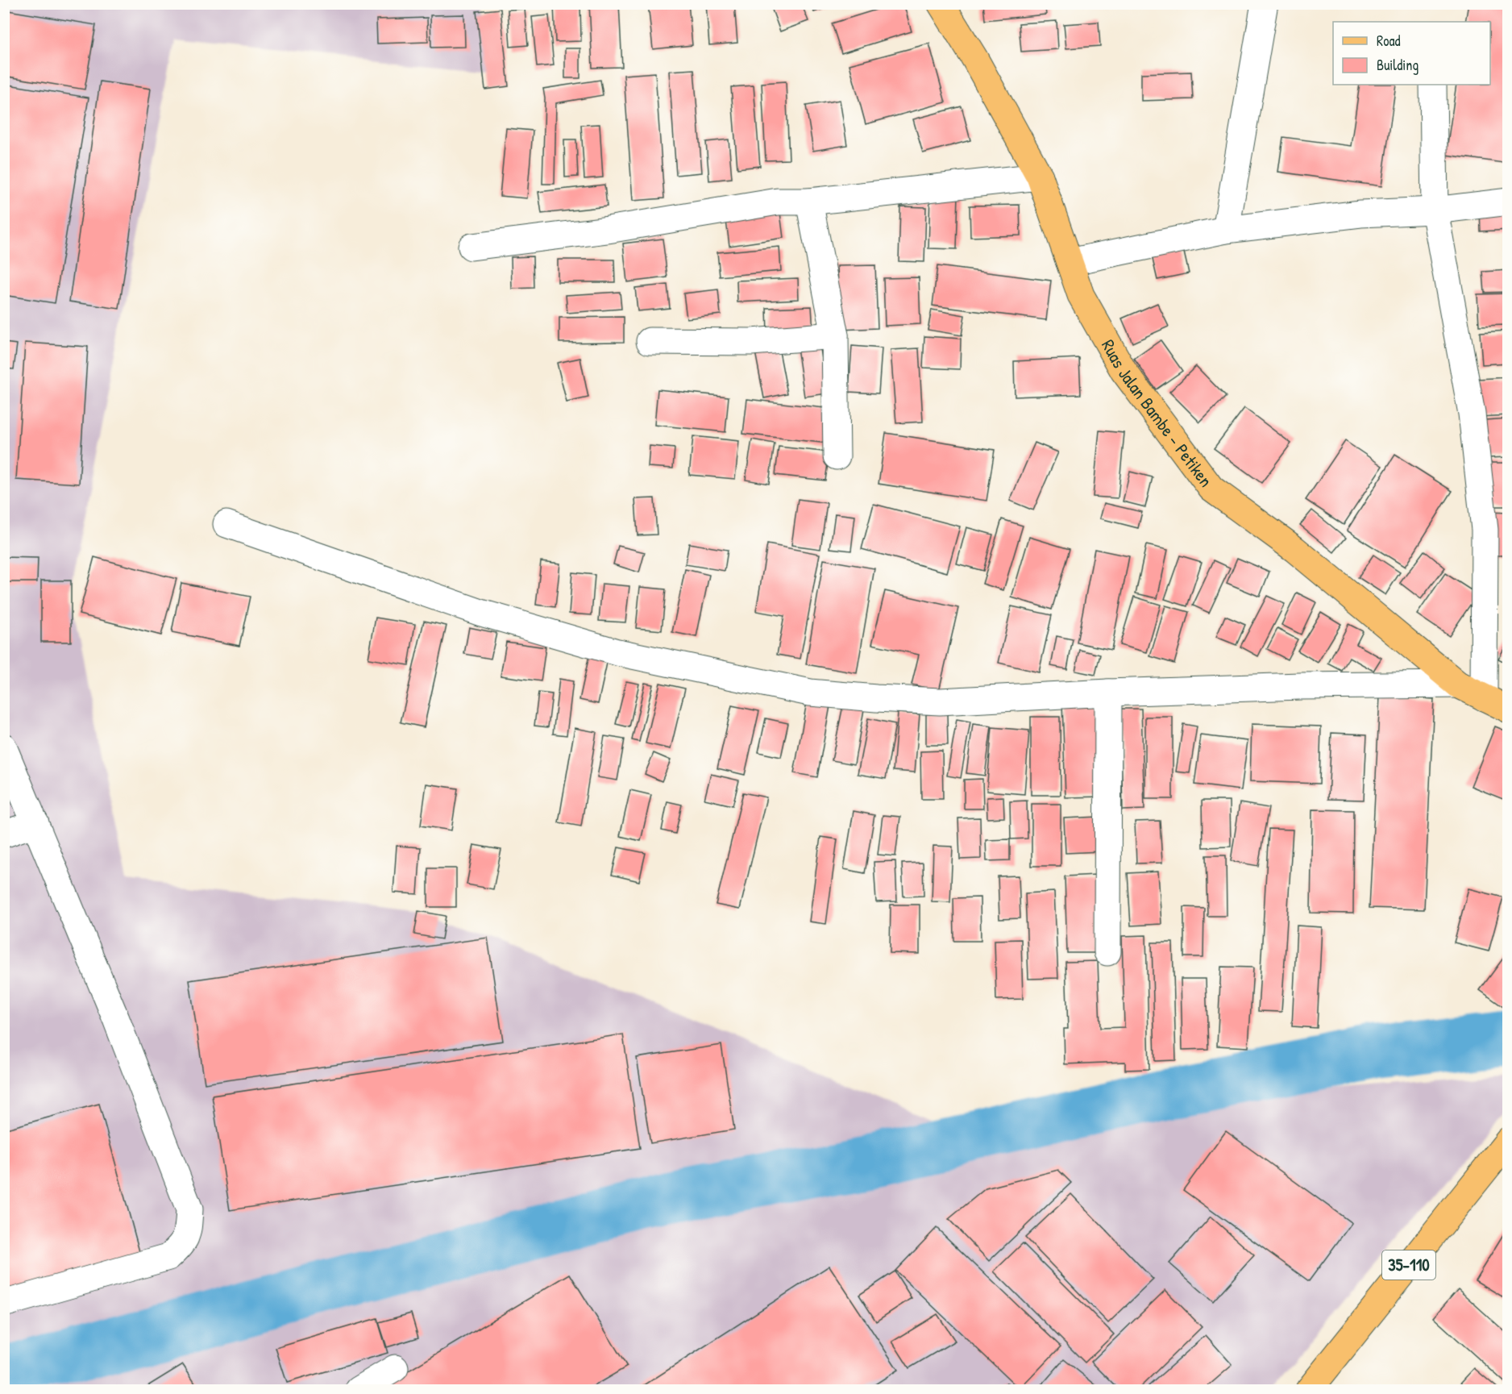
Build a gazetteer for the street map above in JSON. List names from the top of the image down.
{
  "streets": {
    "main road": ["Ruas Jalan Bambe - Petiken", "35-110"]
  },
  "legend": ["Road", "Building"]
}
